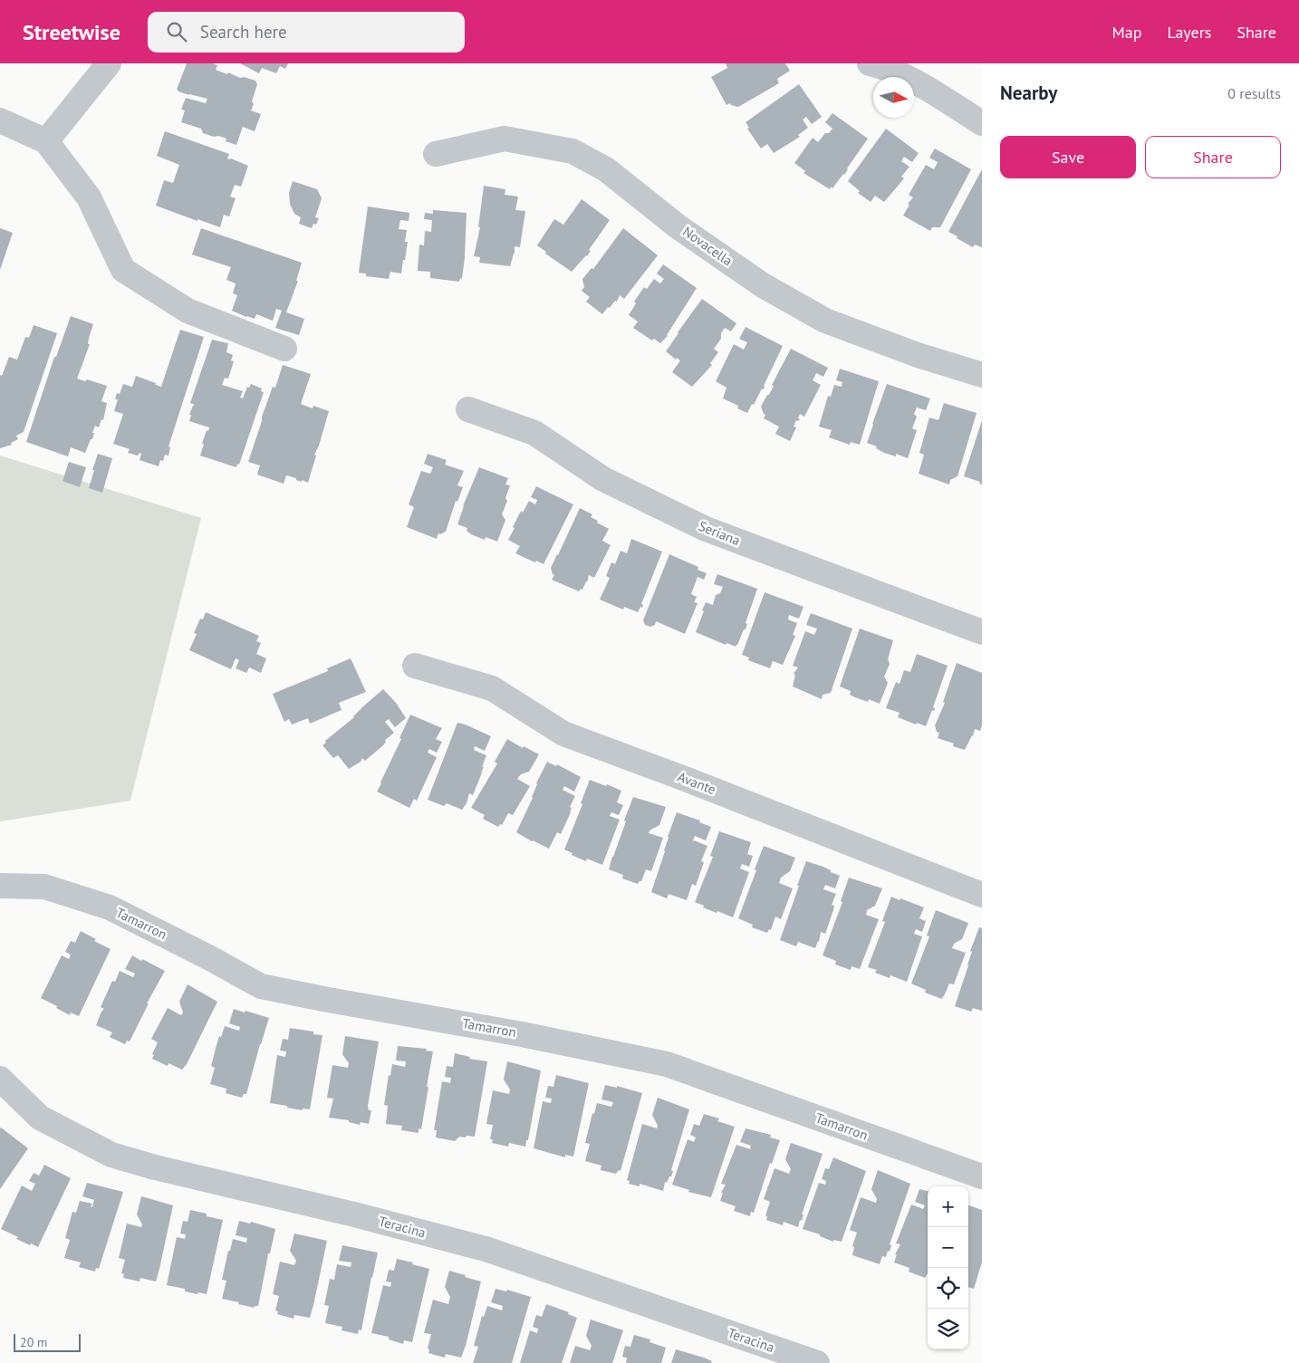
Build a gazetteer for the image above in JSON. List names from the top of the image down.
{
  "streets": {
    "street": [
      "Novacella",
      "Seriana",
      "Avante",
      "Tamarron",
      "Teracina"
    ]
  },
  "scale_bar": "20 m",
  "north": "right",
  "page": {
    "header": "Streetwise",
    "search": "Search here",
    "nav": ["Map", "Layers", "Share"],
    "heading": ["Nearby", "0 results"],
    "buttons": ["Save", "Share"],
    "map_buttons": ["+", "−"],
    "scale": "20 m"
  }
}
